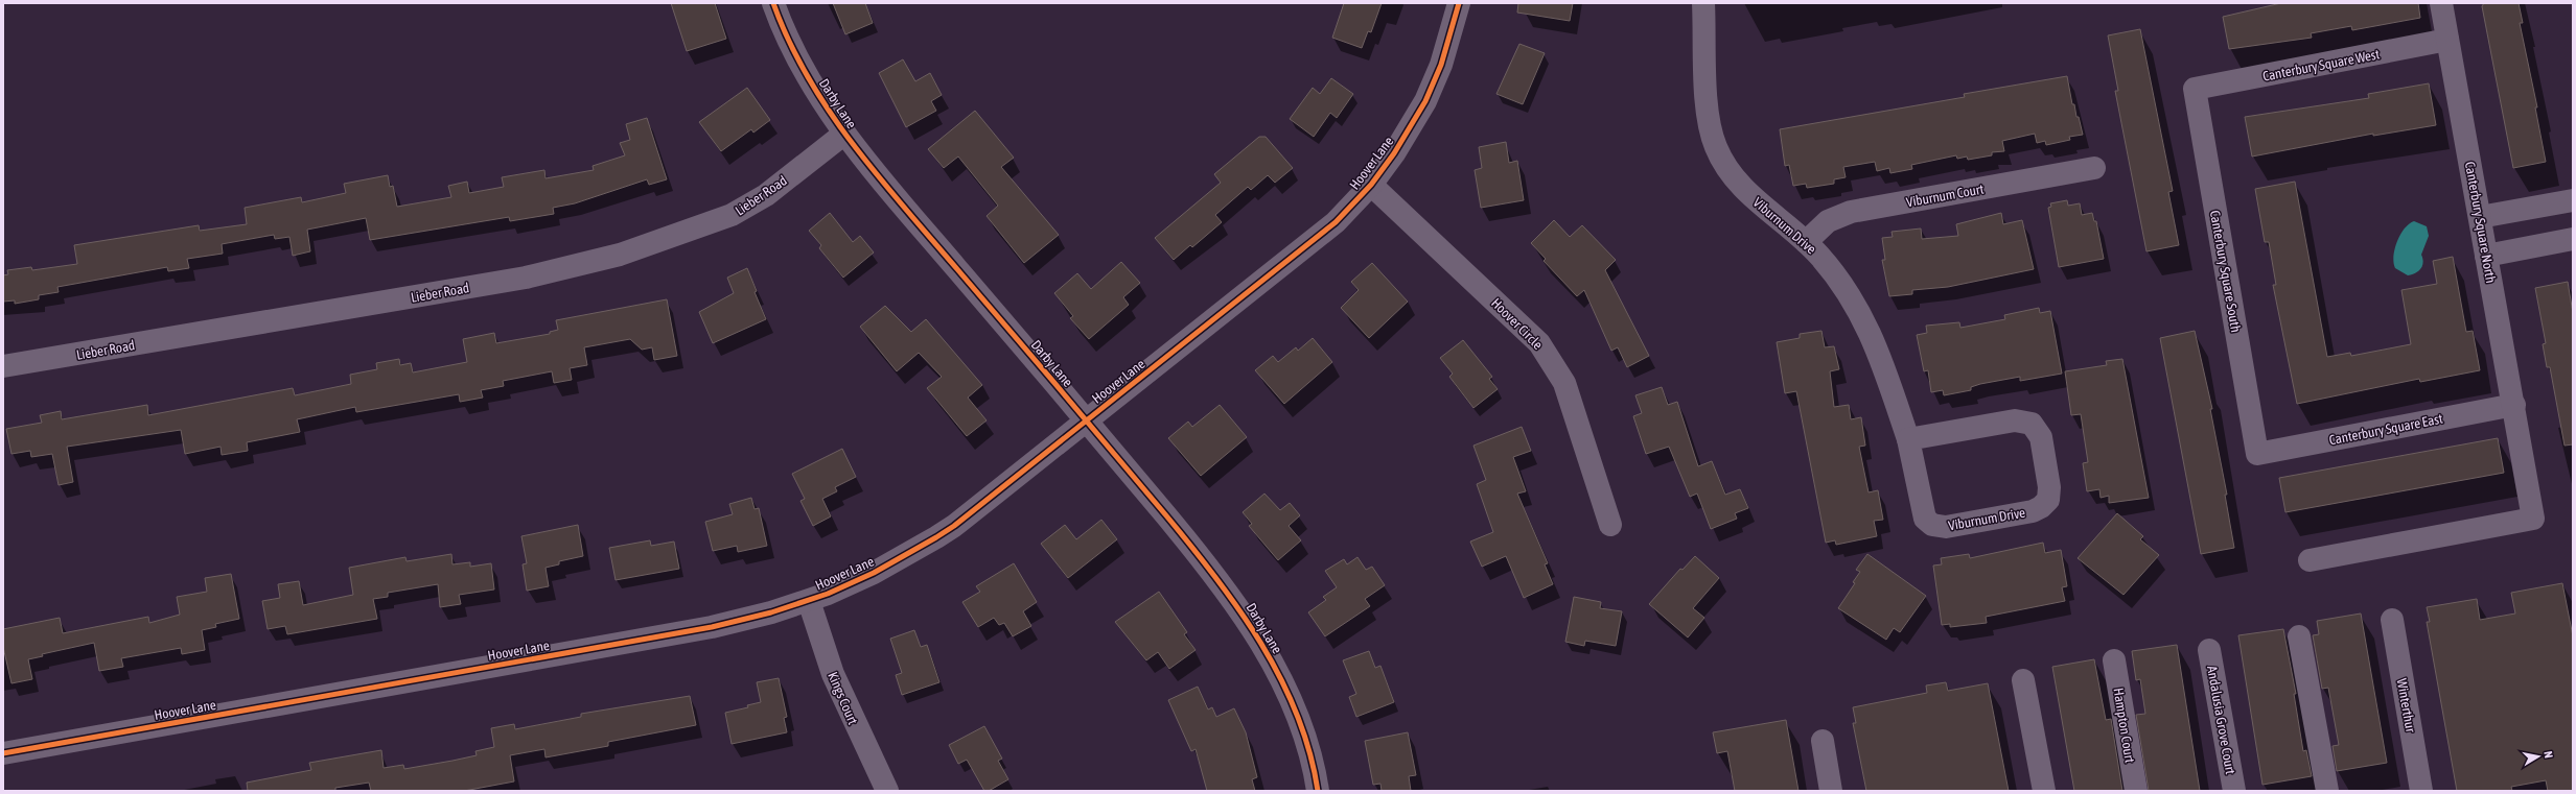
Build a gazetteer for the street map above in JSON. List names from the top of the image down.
{
  "streets": {
    "street": [
      "Canterbury Square West",
      "Darby Lane",
      "Hoover Lane",
      "Lieber Road",
      "Viburnum Court",
      "Canterbury Square North",
      "Viburnum Drive",
      "Canterbury Square South",
      "Hoover Circle",
      "Canterbury Square East",
      "Kings Court",
      "Winterthur",
      "Andalusia Grove Court",
      "Hampton Court"
    ]
  },
  "crossings": [
    ["Canterbury Square West", "Canterbury Square North"],
    ["Canterbury Square West", "Canterbury Square South"],
    ["Darby Lane", "Hoover Lane"],
    ["Darby Lane", "Lieber Road"],
    ["Hoover Lane", "Hoover Circle"],
    ["Hoover Lane", "Kings Court"],
    ["Viburnum Court", "Viburnum Drive"],
    ["Canterbury Square North", "Canterbury Square East"],
    ["Canterbury Square South", "Canterbury Square East"]
  ],
  "north": "right"
}
